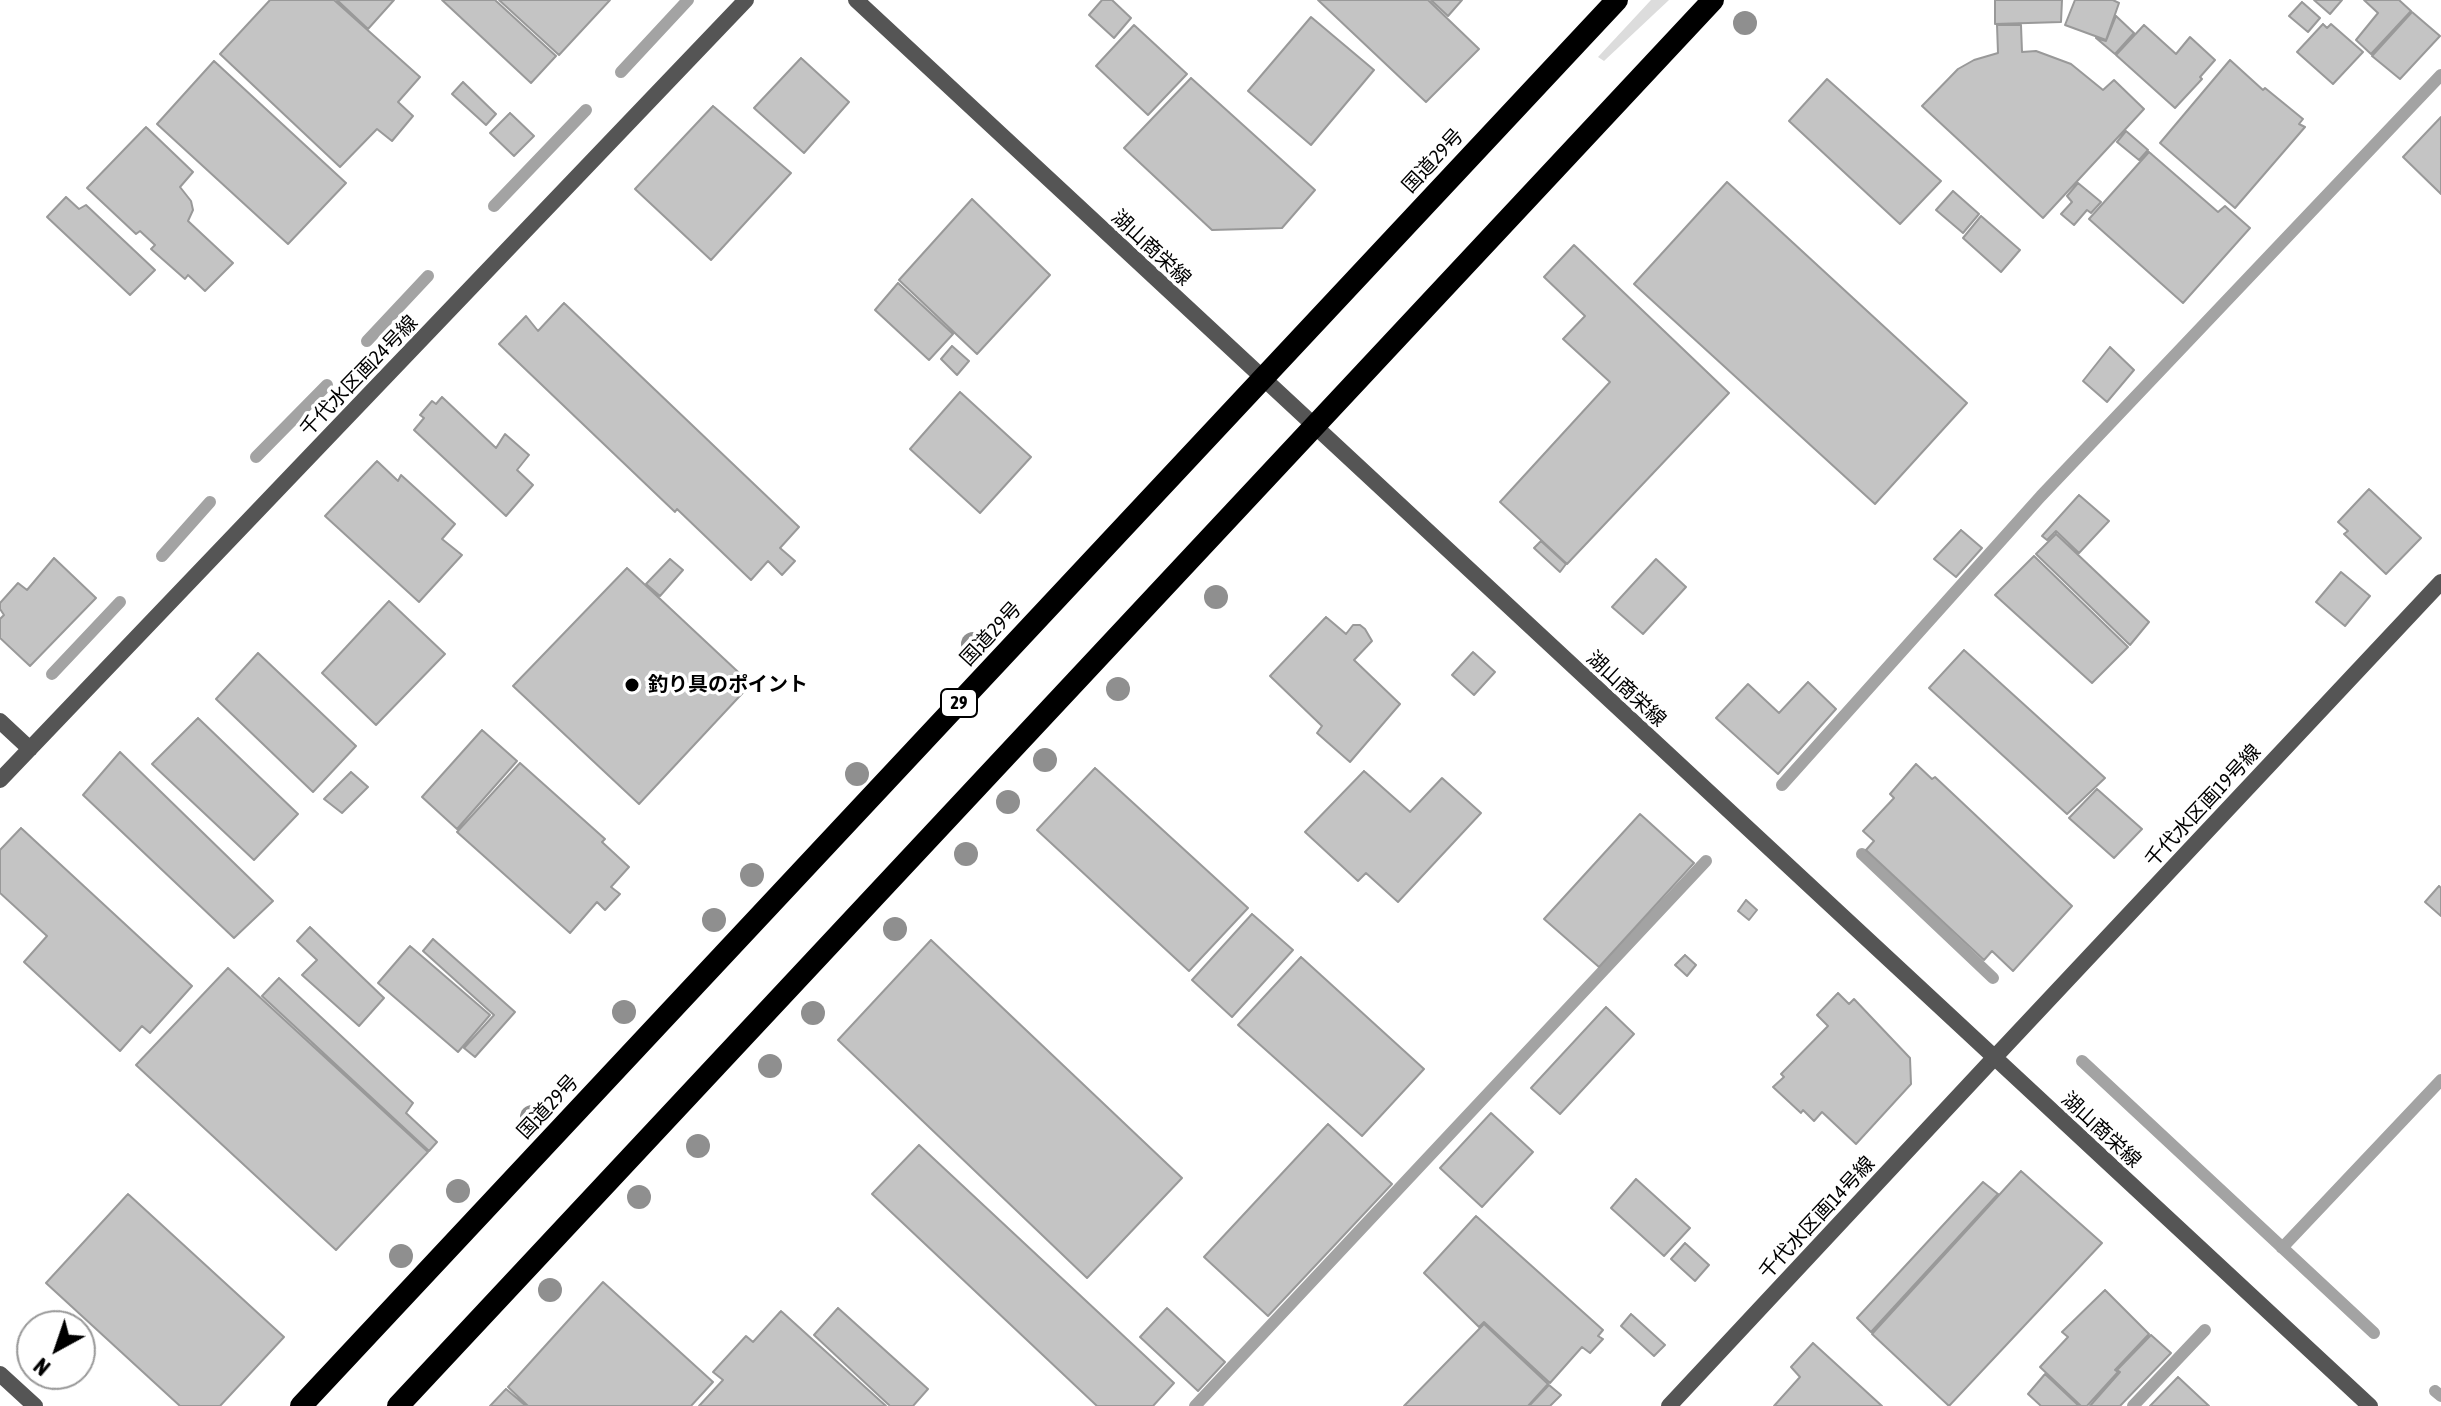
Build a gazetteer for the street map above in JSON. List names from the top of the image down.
{
  "streets": {
    "highway": ["国道29号", "29"],
    "street": [
      "湖山商栄線",
      "千代水区画24号線",
      "千代水区画19号線",
      "千代水区画14号線"
    ]
  },
  "crossings": [
    ["国道29号", "湖山商栄線"],
    ["湖山商栄線", "千代水区画19号線"],
    ["湖山商栄線", "千代水区画14号線"],
    ["千代水区画19号線", "千代水区画14号線"]
  ],
  "places": ["釣り具のポイント"],
  "north": "bottom left"
}
